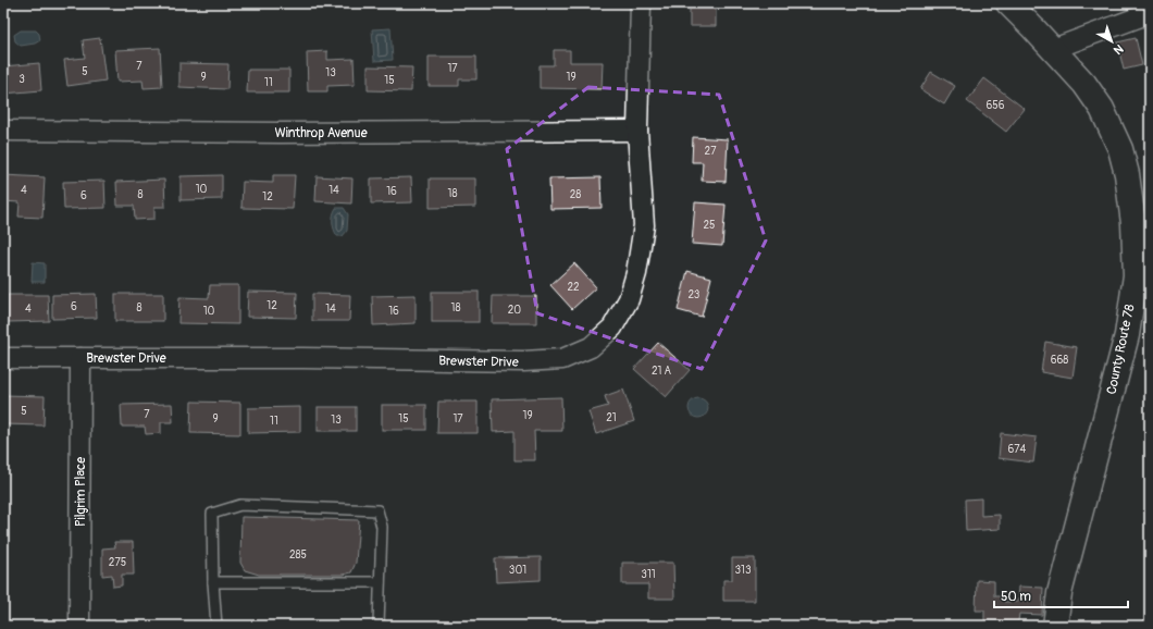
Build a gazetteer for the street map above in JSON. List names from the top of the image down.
{
  "streets": {
    "street": [
      "Winthrop Avenue",
      "County Route 78",
      "Brewster Drive",
      "Pilgrim Place"
    ]
  },
  "crossings": [
    ["Winthrop Avenue", "Brewster Drive"],
    ["Brewster Drive", "Pilgrim Place"]
  ],
  "house_numbers": [
    "7",
    "17",
    "5",
    "13",
    "9",
    "19",
    "3",
    "15",
    "11",
    "656",
    "27",
    "10",
    "4",
    "14",
    "16",
    "18",
    "8",
    "28",
    "6",
    "12",
    "25",
    "22",
    "23",
    "12",
    "6",
    "8",
    "18",
    "4",
    "14",
    "20",
    "10",
    "16",
    "668",
    "21 A",
    "5",
    "7",
    "19",
    "21",
    "9",
    "15",
    "17",
    "13",
    "11",
    "674",
    "285",
    "275",
    "301",
    "313",
    "311"
  ],
  "scale_bar": "50 m",
  "north": "bottom right"
}
